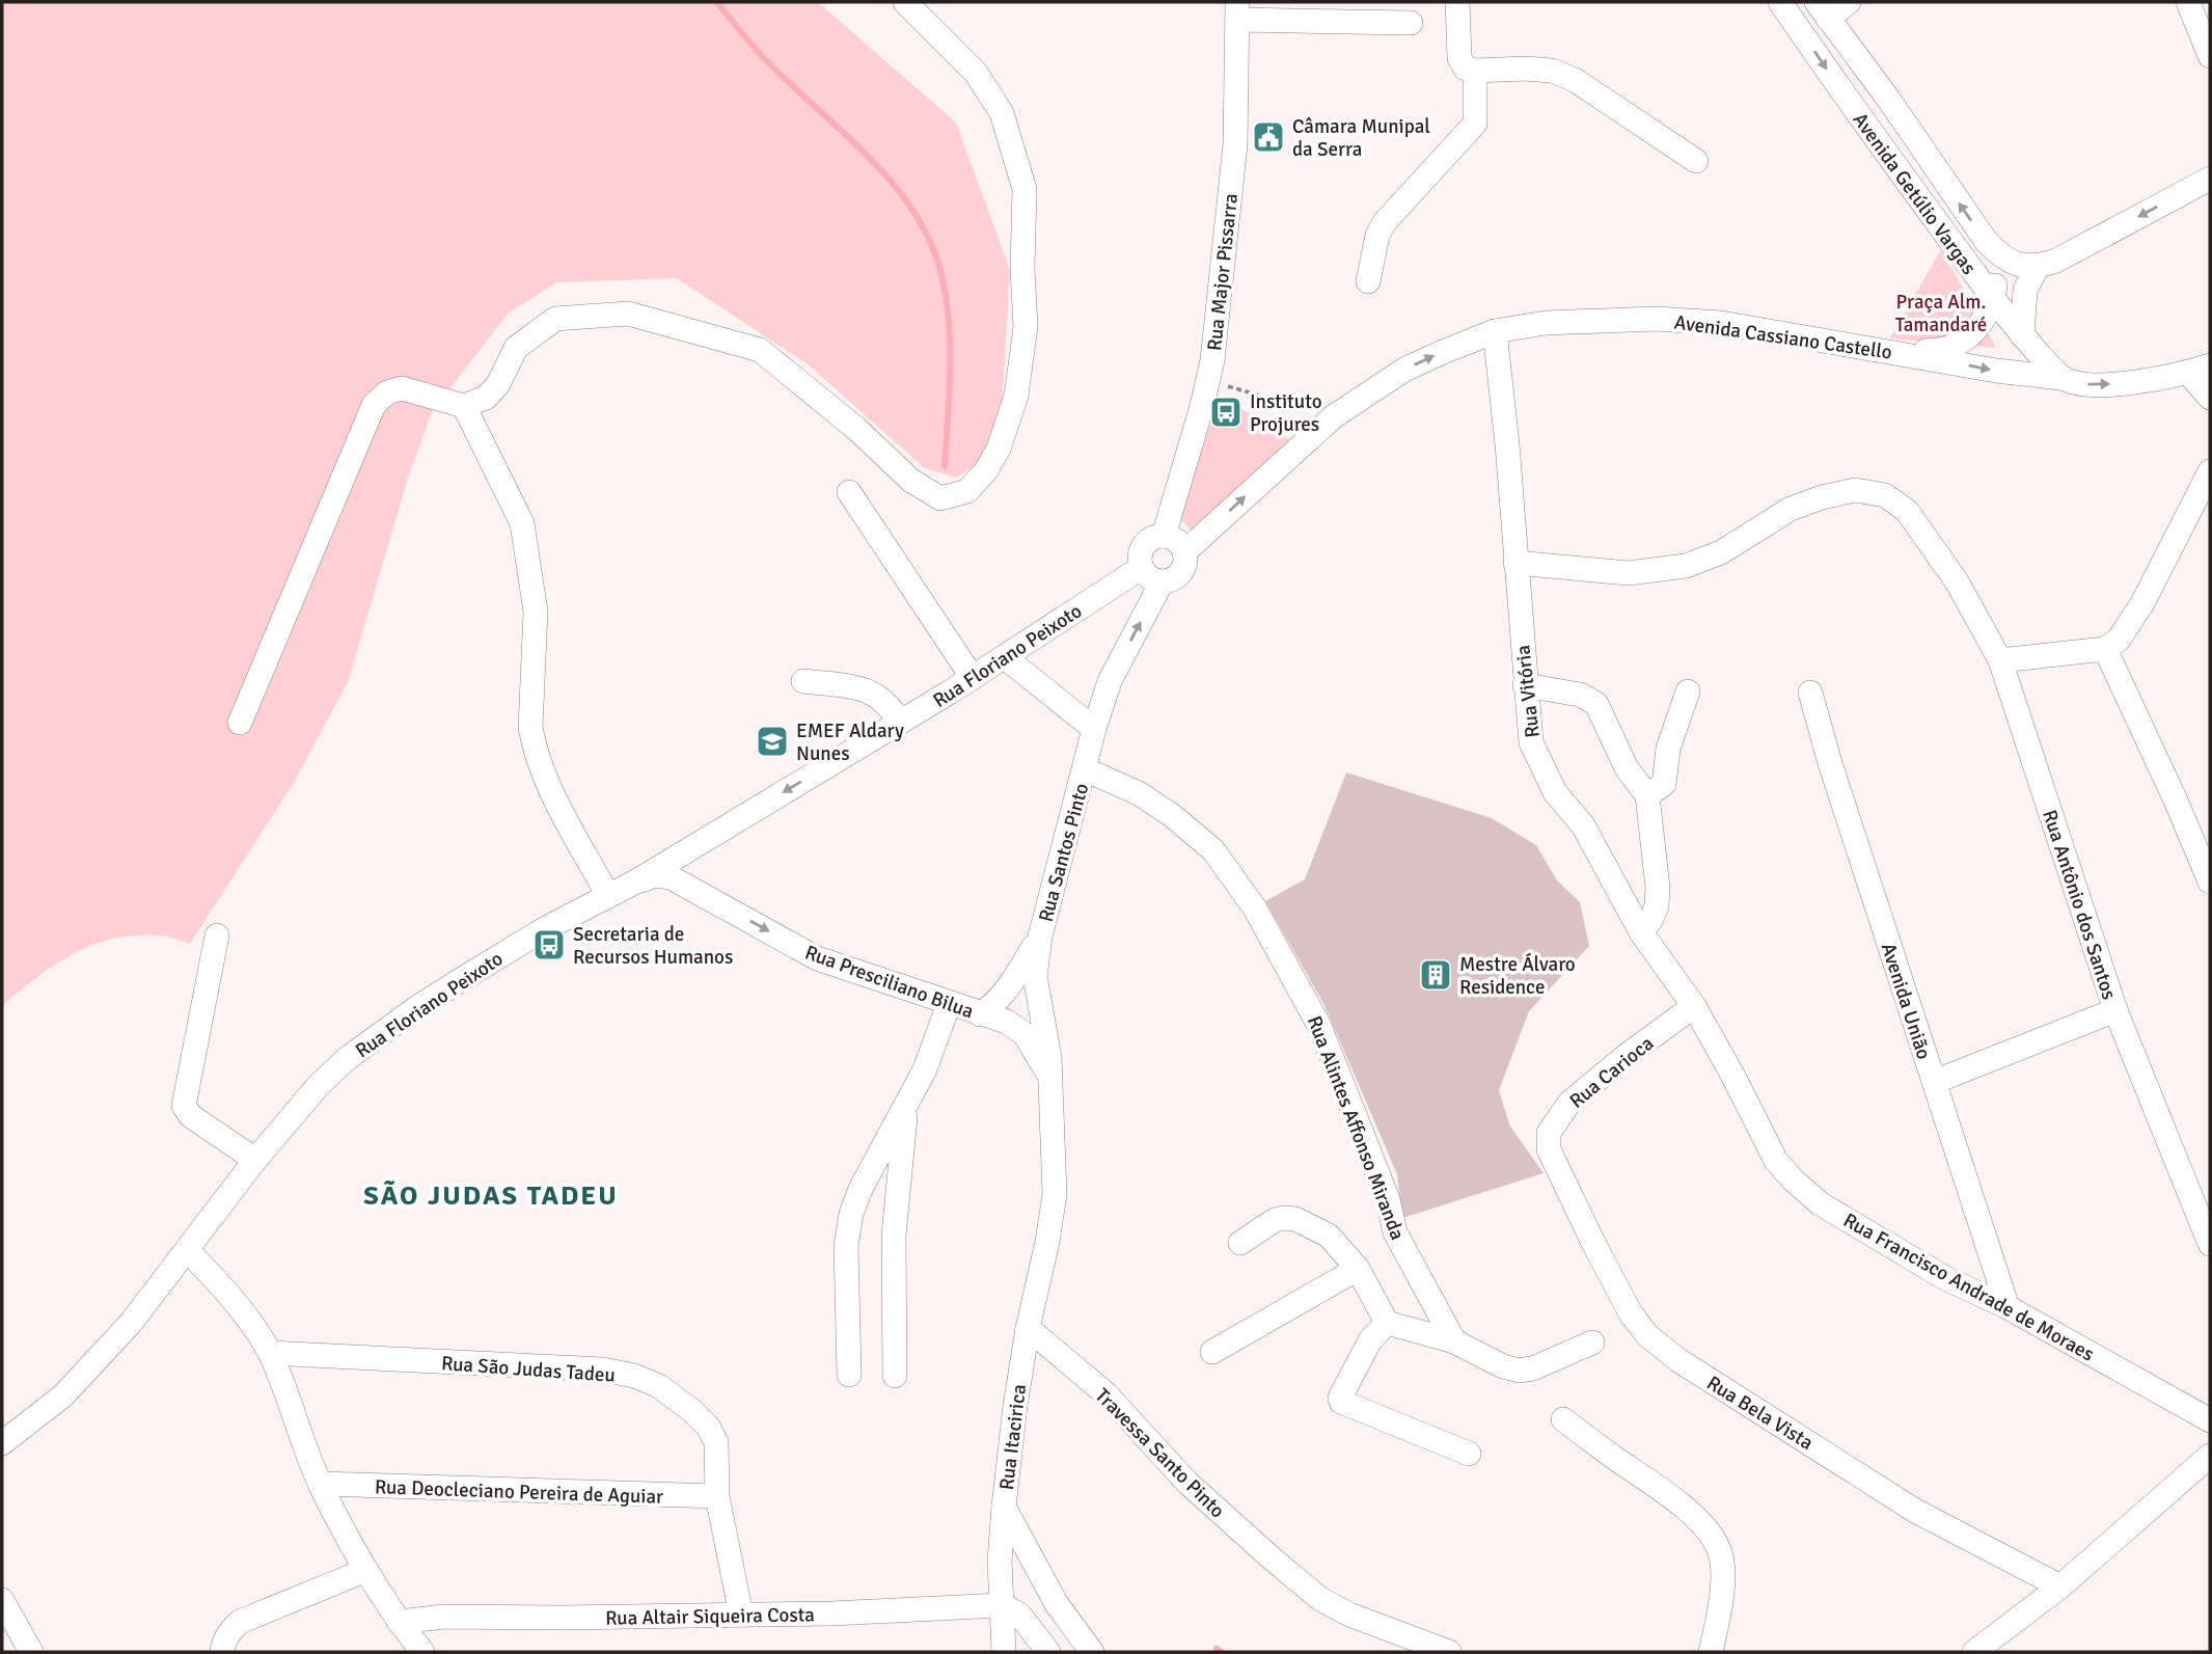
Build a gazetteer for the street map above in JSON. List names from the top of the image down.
{
  "streets": {
    "street": [
      "Avenida Getúlio Vargas",
      "Rua Major Pissarra",
      "Avenida Cassiano Castello",
      "Rua Floriano Peixoto",
      "Rua Vitória",
      "Rua Santos Pinto",
      "Rua Antônio dos Santos",
      "Rua Presciliano Bilua",
      "Avenida União",
      "Rua Carioca",
      "Rua Alintes Affonso Miranda",
      "Rua Francisco Andrade de Moraes",
      "Rua São Judas Tadeu",
      "Rua Bela Vista",
      "Rua Itacirica",
      "Travessa Santo Pinto",
      "Rua Deocleciano Pereira de Aguiar",
      "Rua Altair Siqueira Costa"
    ]
  },
  "crossings": [
    ["Avenida Getúlio Vargas", "Avenida Cassiano Castello"],
    ["Rua Major Pissarra", "Avenida Cassiano Castello"],
    ["Rua Major Pissarra", "Rua Floriano Peixoto"],
    ["Rua Major Pissarra", "Rua Santos Pinto"],
    ["Avenida Cassiano Castello", "Rua Floriano Peixoto"],
    ["Avenida Cassiano Castello", "Rua Vitória"],
    ["Avenida Cassiano Castello", "Rua Santos Pinto"],
    ["Rua Floriano Peixoto", "Rua Santos Pinto"],
    ["Rua Floriano Peixoto", "Rua Presciliano Bilua"],
    ["Rua Vitória", "Rua Antônio dos Santos"],
    ["Rua Vitória", "Rua Carioca"],
    ["Rua Vitória", "Rua Francisco Andrade de Moraes"],
    ["Rua Santos Pinto", "Rua Presciliano Bilua"],
    ["Rua Santos Pinto", "Rua Alintes Affonso Miranda"],
    ["Avenida União", "Rua Francisco Andrade de Moraes"],
    ["Rua Carioca", "Rua Francisco Andrade de Moraes"],
    ["Rua Carioca", "Rua Bela Vista"],
    ["Rua São Judas Tadeu", "Rua Deocleciano Pereira de Aguiar"],
    ["Rua São Judas Tadeu", "Rua Altair Siqueira Costa"],
    ["Rua Itacirica", "Travessa Santo Pinto"]
  ],
  "one_way": ["Avenida Cassiano Castello", "Rua Presciliano Bilua"],
  "districts": ["SÃO JUDAS TADEU"],
  "parks": ["Praça Alm. Tamandaré"],
  "places": {
    "public building": ["Câmara Munipal da Serra"],
    "bus stop": ["Instituto Projures", "Secretaria de Recursos Humanos"],
    "school or university": ["EMEF Aldary Nunes"],
    "building": ["Mestre Álvaro Residence"]
  }
}
